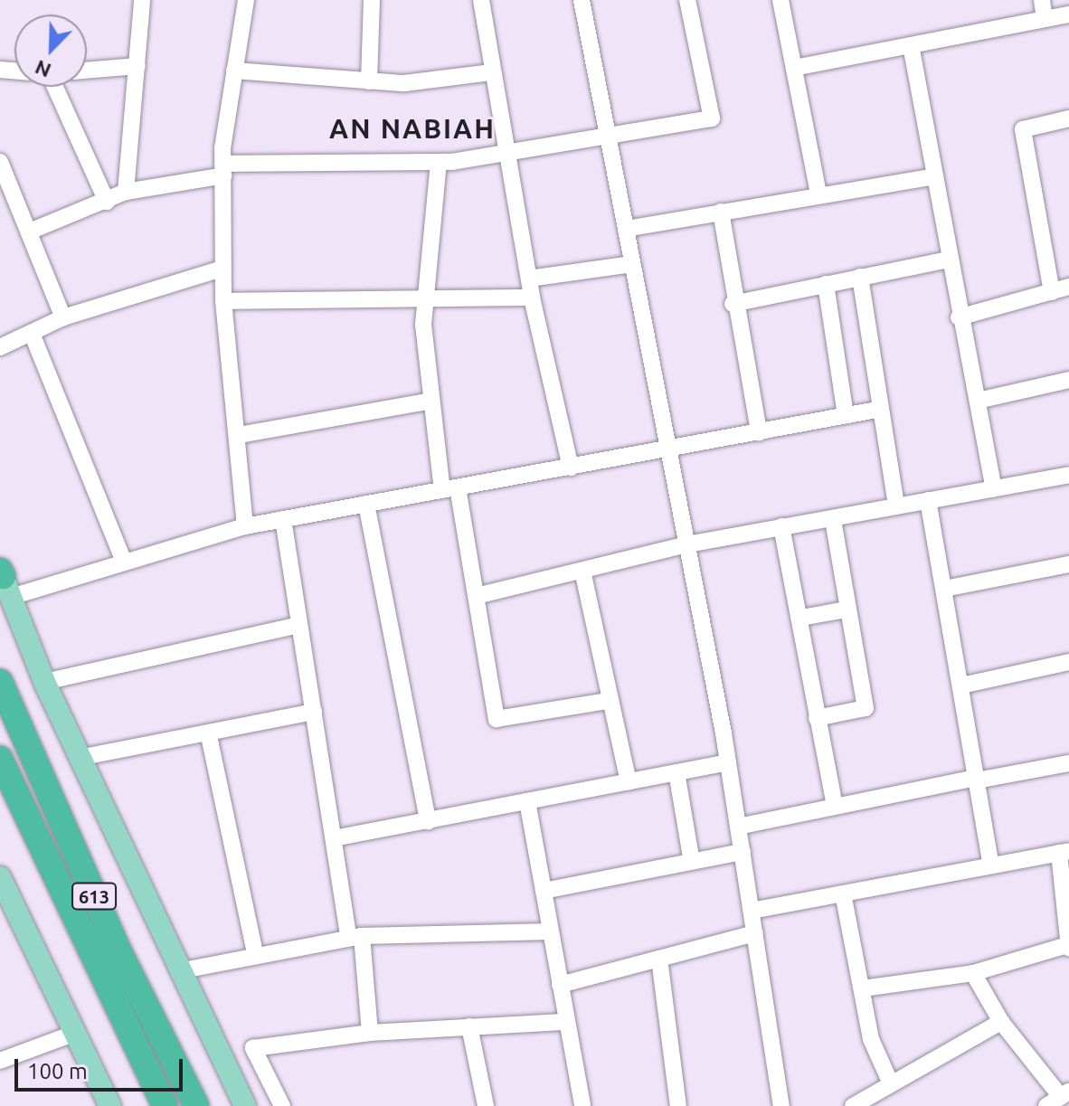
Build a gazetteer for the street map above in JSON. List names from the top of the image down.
{
  "streets": {
    "highway": ["613"]
  },
  "districts": ["AN NABIAH"],
  "scale_bar": "100 m",
  "north": "bottom left"
}
